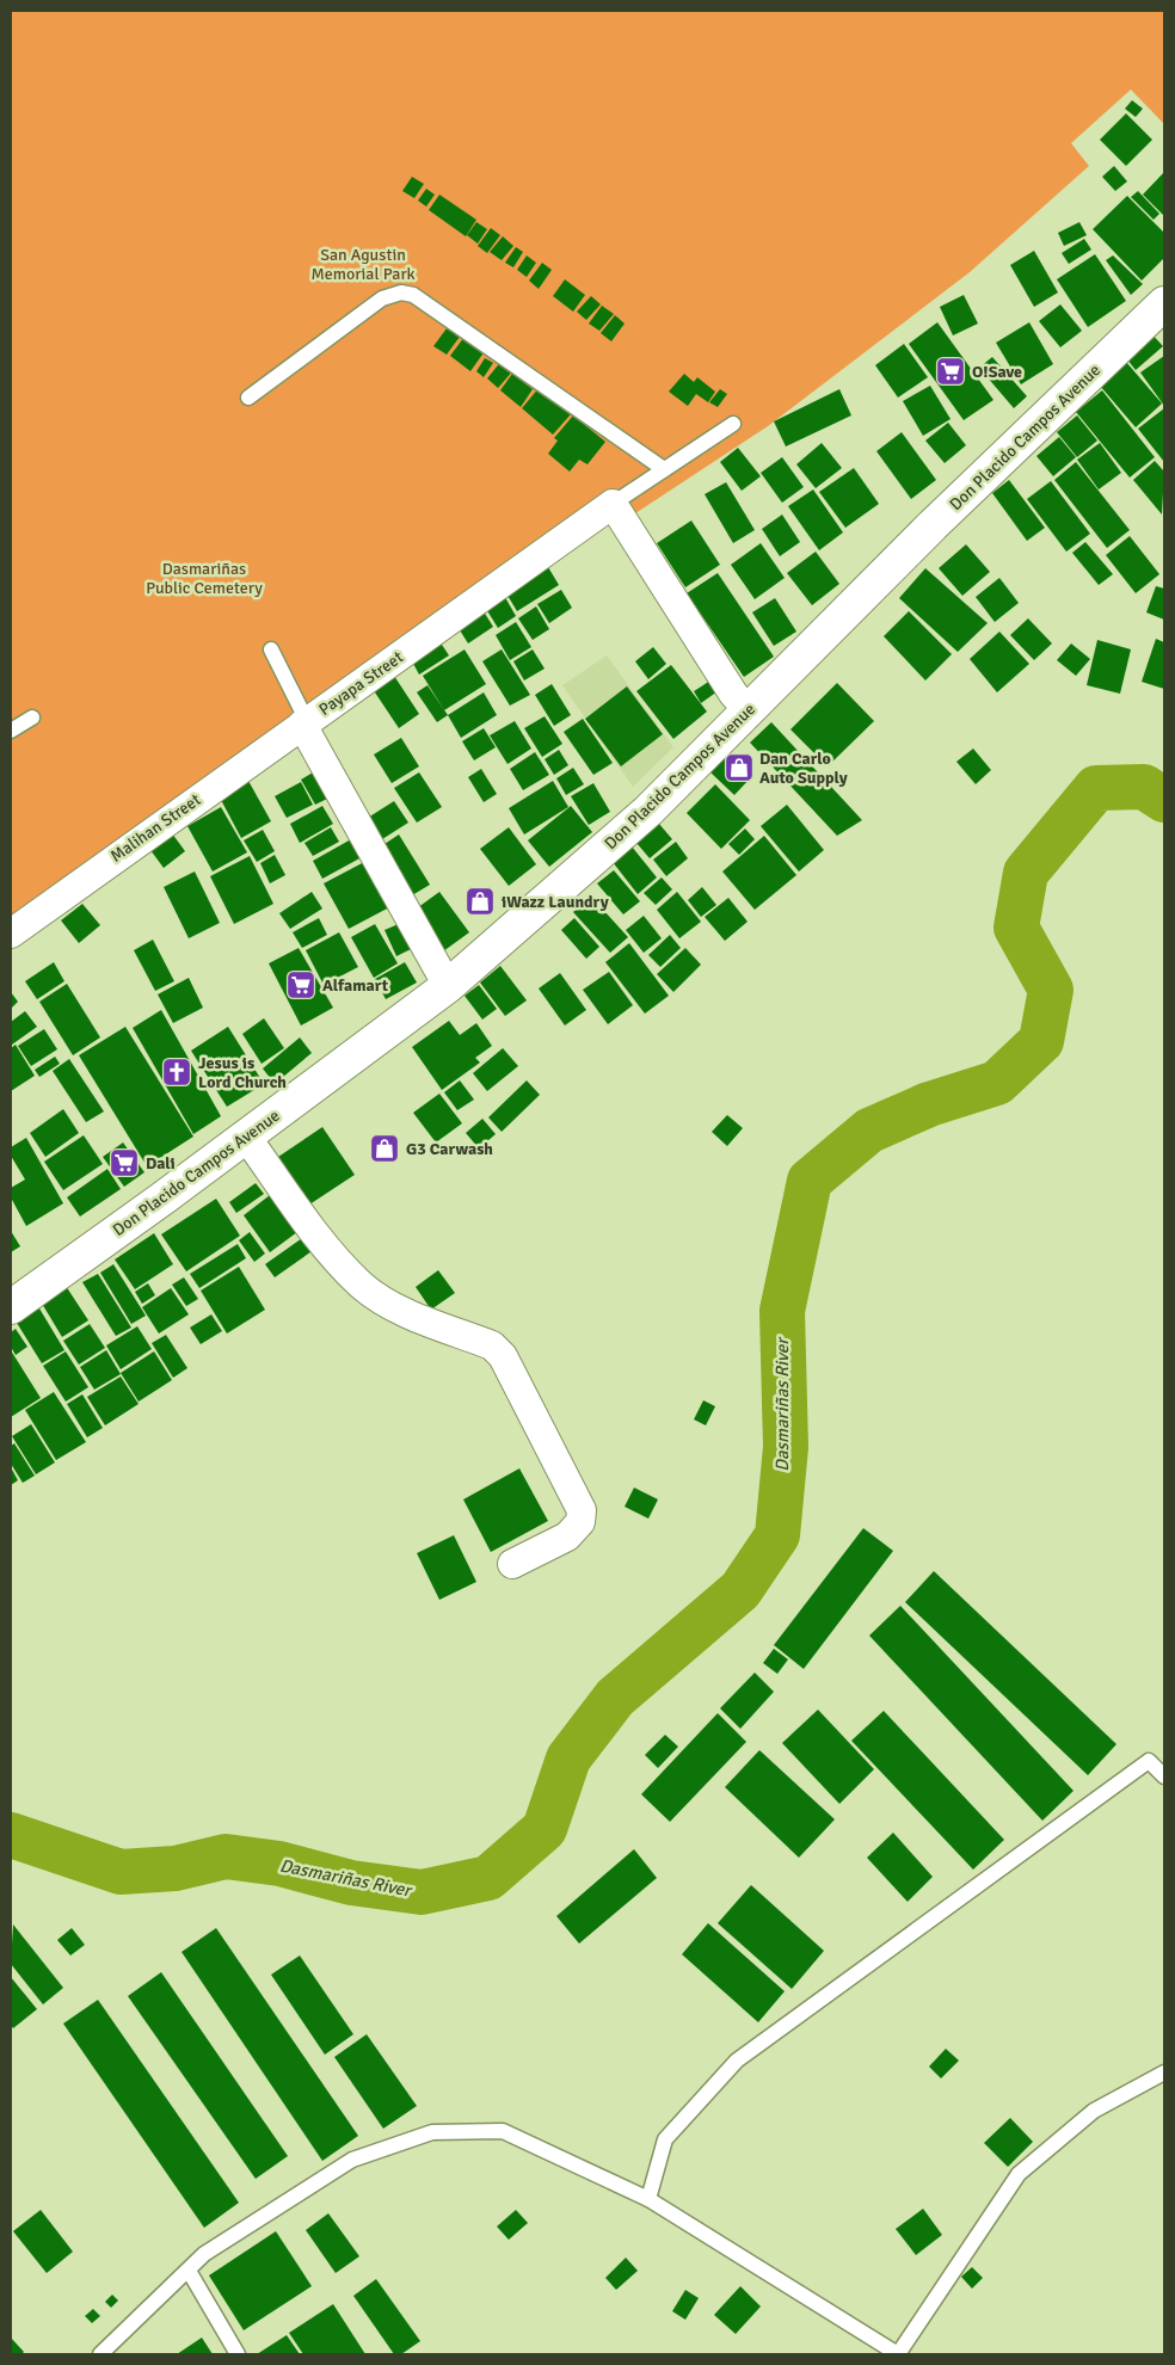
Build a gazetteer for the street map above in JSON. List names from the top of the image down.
{
  "streets": {
    "main road": ["Don Placido Campos Avenue"],
    "street": ["Payapa Street", "Malihan Street"]
  },
  "crossings": [
    ["Don Placido Campos Avenue", "Payapa Street"],
    ["Payapa Street", "Malihan Street"]
  ],
  "water": ["Dasmariñas River"],
  "parks": ["San Agustin Memorial Park", "Dasmariñas Public Cemetery"],
  "places": {
    "supermarket": ["O!Save", "Alfamart", "Dali"],
    "shop": ["Dan Carlo Auto Supply", "iWazz Laundry", "G3 Carwash"],
    "church": ["Jesus is Lord Church"]
  }
}
